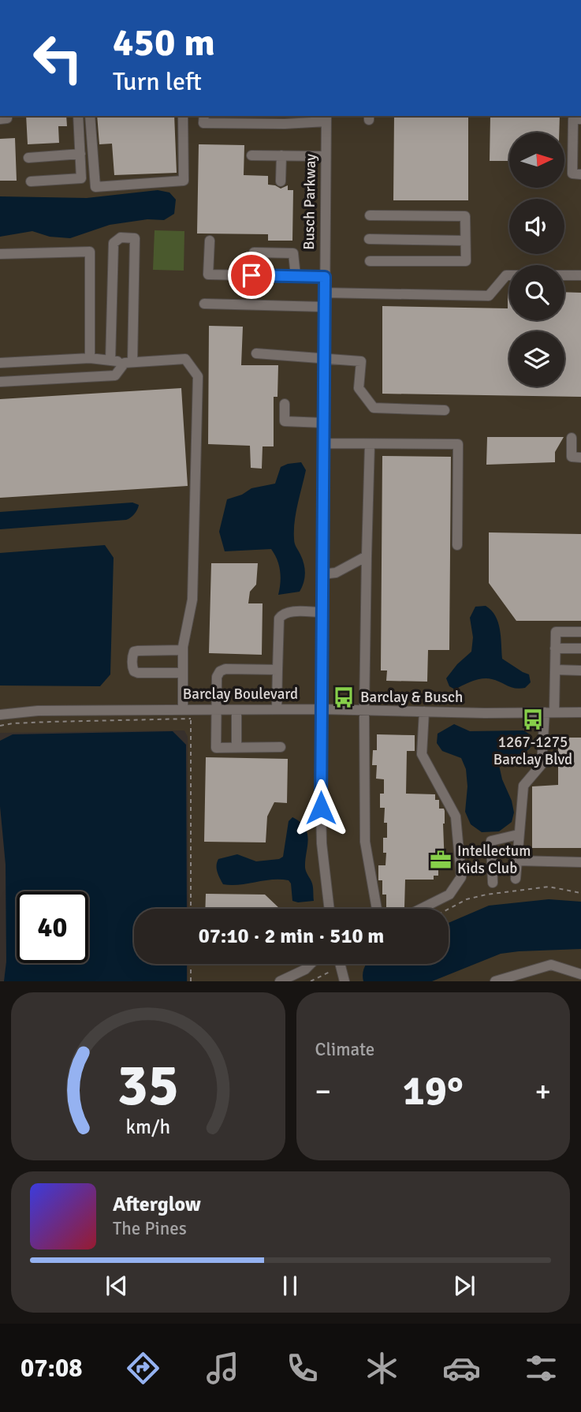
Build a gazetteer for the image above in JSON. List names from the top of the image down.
{
  "streets": {
    "street": ["Busch Parkway", "Barclay Boulevard"]
  },
  "crossings": [
    ["Busch Parkway", "Barclay Boulevard"]
  ],
  "places": {
    "bus stop": ["Barclay & Busch", "1267-1275 Barclay Blvd"],
    "office": ["Intellectum Kids Club"]
  },
  "north": "right",
  "page": {
    "turn": ["450 m", "Turn left"],
    "limit": "40",
    "trip": "07:10 · 2 min · 510 m",
    "tile": "Climate",
    "heat": ["−", "19°", "+"],
    "song": ["Afterglow", "The Pines"],
    "tabs": "07:08",
    "gauge": ["35", "km/h"]
  }
}
